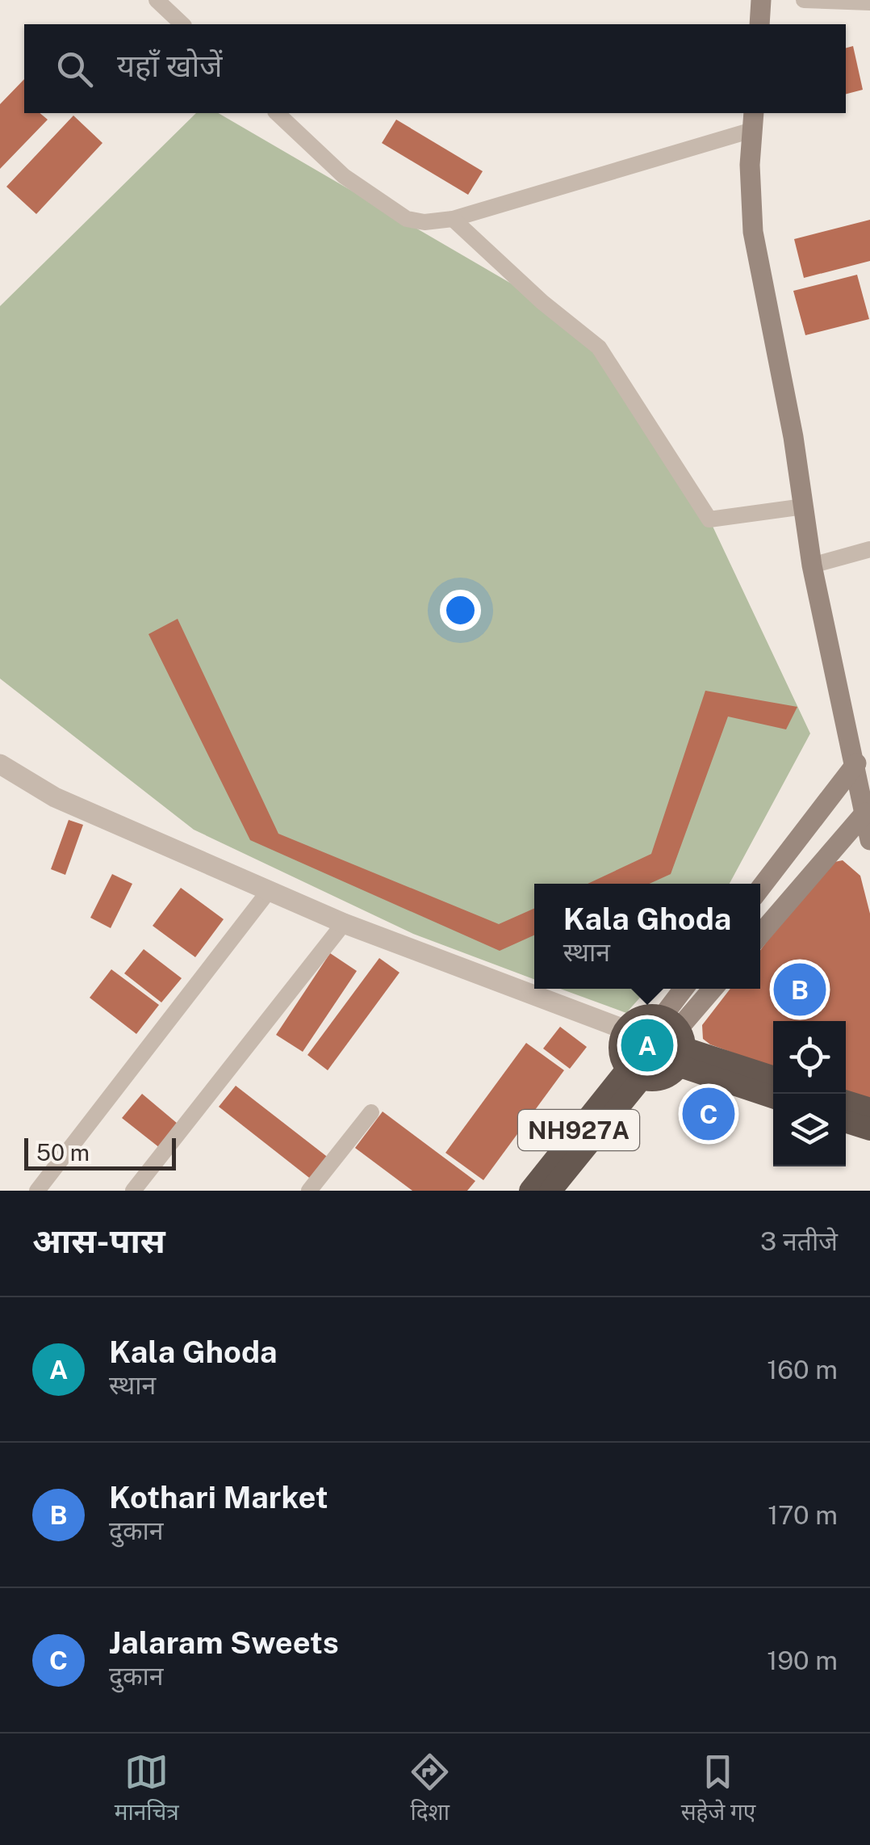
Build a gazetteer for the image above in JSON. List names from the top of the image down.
{
  "streets": {
    "highway": ["NH927A"]
  },
  "scale_bar": "50 m",
  "page": {
    "search": "यहाँ खोजें",
    "popup": ["Kala Ghoda", "स्थान"],
    "pins": ["B", "A", "C"],
    "scale": "50 m",
    "heading": ["आस-पास", "3 नतीजे"],
    "list": [
      {
        "mark": "A",
        "name": "Kala Ghoda",
        "note": "स्थान",
        "value": "160 m"
      },
      {
        "mark": "B",
        "name": "Kothari Market",
        "note": "दुकान",
        "value": "170 m"
      },
      {
        "mark": "C",
        "name": "Jalaram Sweets",
        "note": "दुकान",
        "value": "190 m"
      }
    ],
    "nav": ["मानचित्र", "दिशा", "सहेजे गए"]
  }
}
